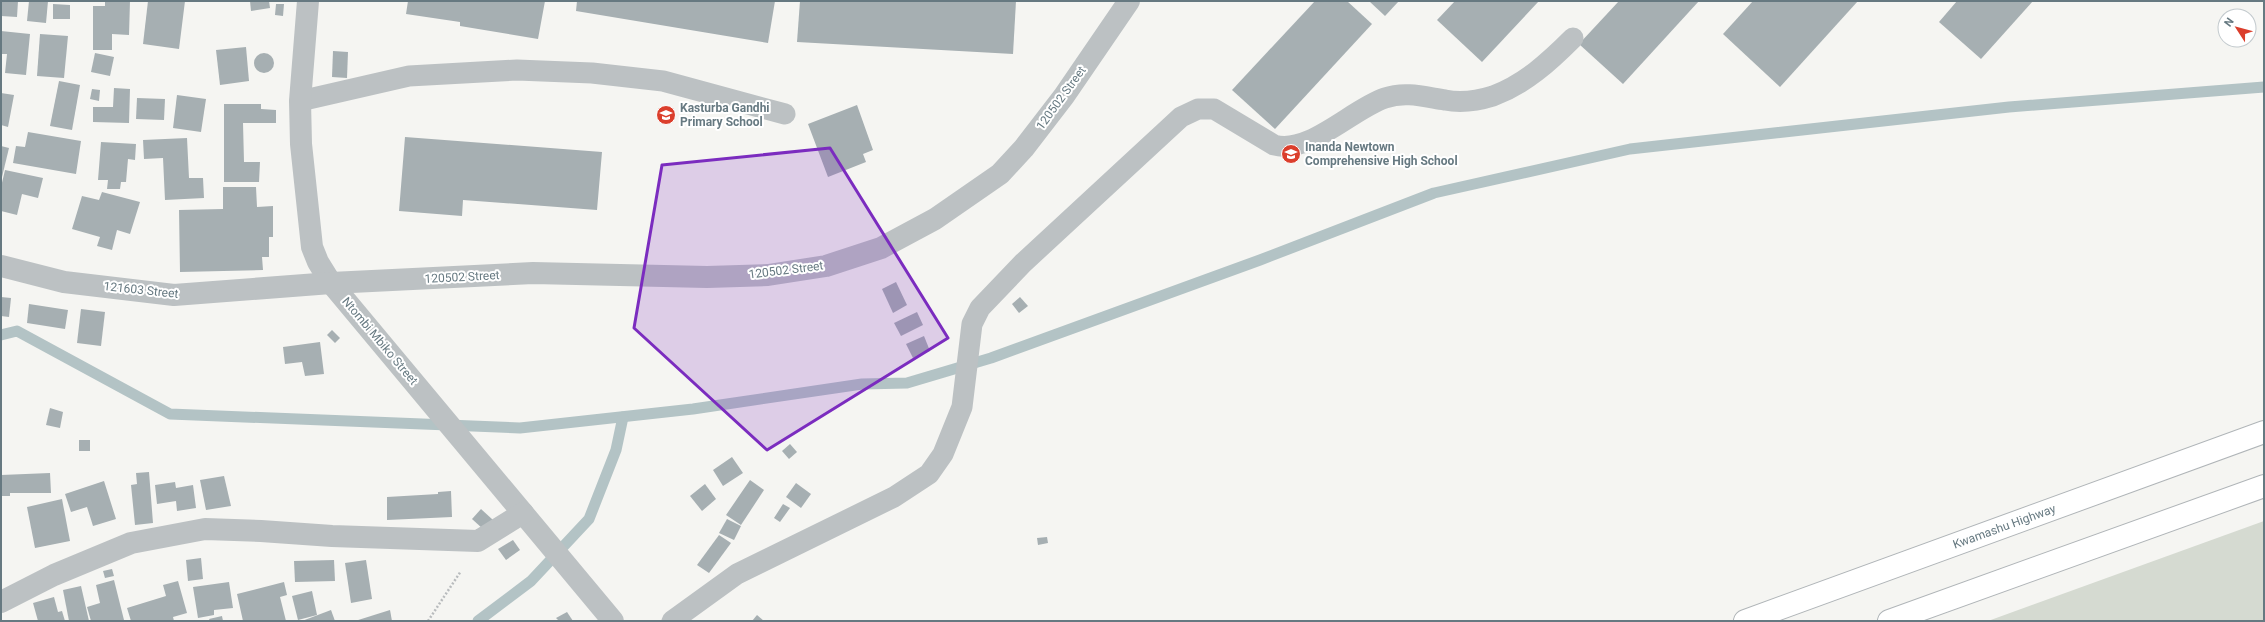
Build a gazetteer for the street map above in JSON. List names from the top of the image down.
{
  "streets": {
    "main road": ["Kwamashu Highway"],
    "street": ["120502 Street", "121603 Street", "Ntombi Mbiko Street"]
  },
  "crossings": [
    ["120502 Street", "121603 Street"],
    ["120502 Street", "Ntombi Mbiko Street"],
    ["121603 Street", "Ntombi Mbiko Street"]
  ],
  "places": {
    "school or university": ["Kasturba Gandhi Primary School", "Inanda Newtown Comprehensive High School"]
  },
  "north": "top left"
}
